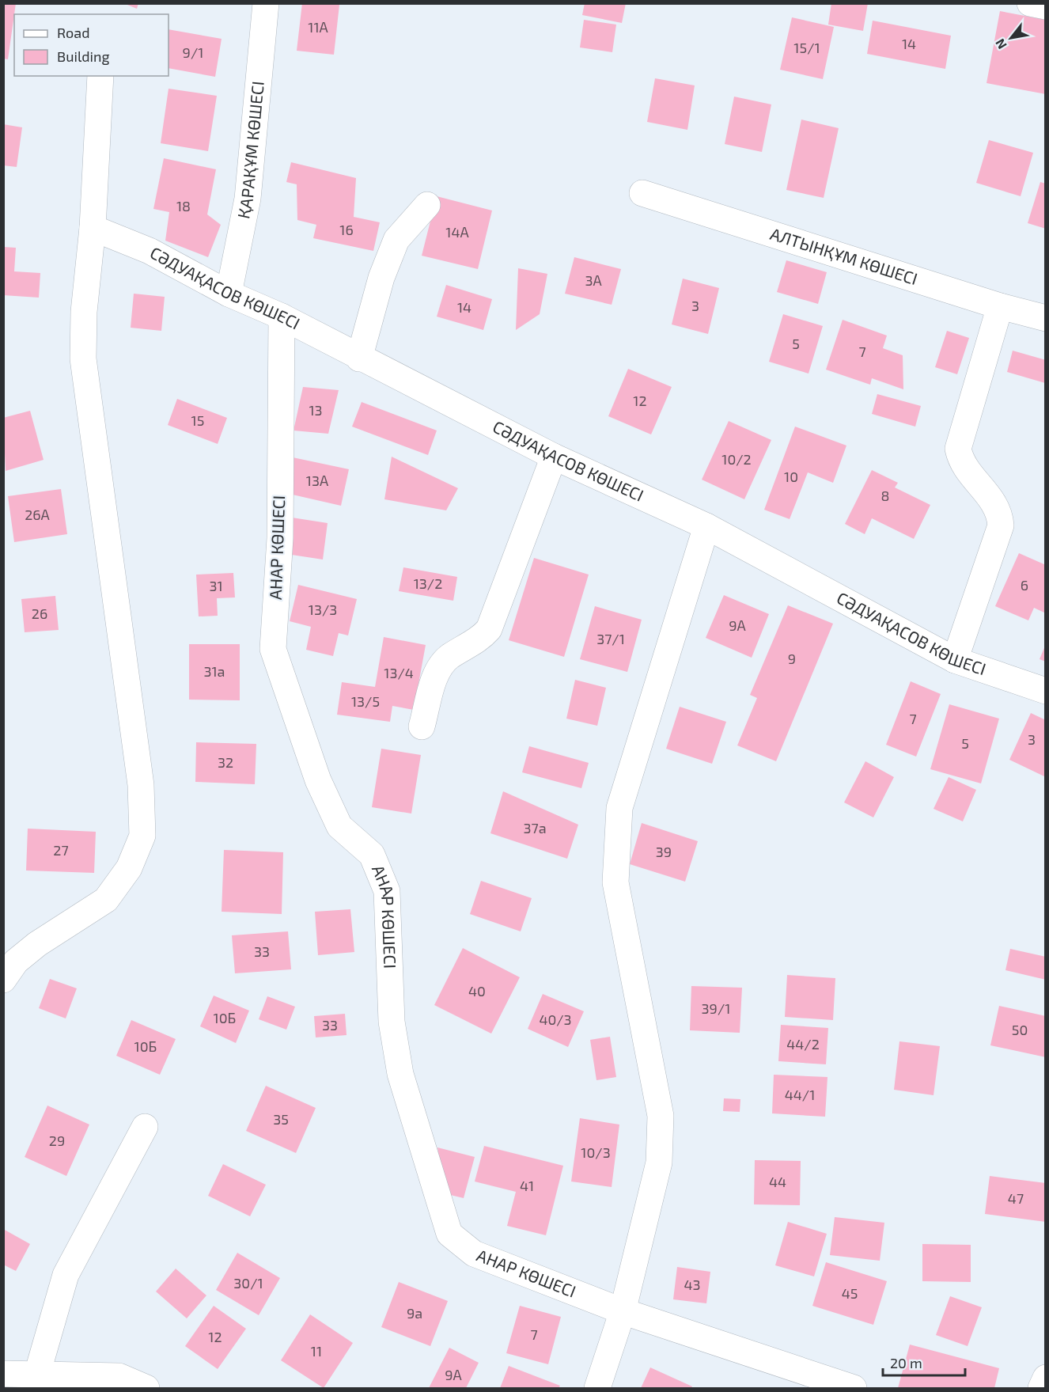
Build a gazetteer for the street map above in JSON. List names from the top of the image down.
{
  "streets": {
    "street": [
      "ҚАРАҚҰМ КӨШЕСІ",
      "АЛТЫНҚҰМ КӨШЕСІ",
      "СӘДУАҚАСОВ КӨШЕСІ",
      "АНАР КӨШЕСІ"
    ]
  },
  "crossings": [
    ["ҚАРАҚҰМ КӨШЕСІ", "СӘДУАҚАСОВ КӨШЕСІ"],
    ["СӘДУАҚАСОВ КӨШЕСІ", "АНАР КӨШЕСІ"]
  ],
  "house_numbers": [
    "11А",
    "14",
    "15/1",
    "9/1",
    "18",
    "16",
    "14А",
    "3А",
    "3",
    "14",
    "5",
    "7",
    "12",
    "13",
    "15",
    "10/2",
    "10",
    "13А",
    "8",
    "26А",
    "13/2",
    "6",
    "31",
    "13/3",
    "26",
    "9А",
    "37/1",
    "9",
    "31а",
    "13/4",
    "13/5",
    "7",
    "3",
    "5",
    "32",
    "37а",
    "27",
    "39",
    "33",
    "40",
    "39/1",
    "10Б",
    "40/3",
    "33",
    "50",
    "44/2",
    "10Б",
    "44/1",
    "35",
    "29",
    "10/3",
    "44",
    "41",
    "47",
    "30/1",
    "43",
    "45",
    "9а",
    "7",
    "12",
    "11",
    "9А"
  ],
  "legend": ["Road", "Building"],
  "scale_bar": "20 m",
  "north": "bottom left"
}
